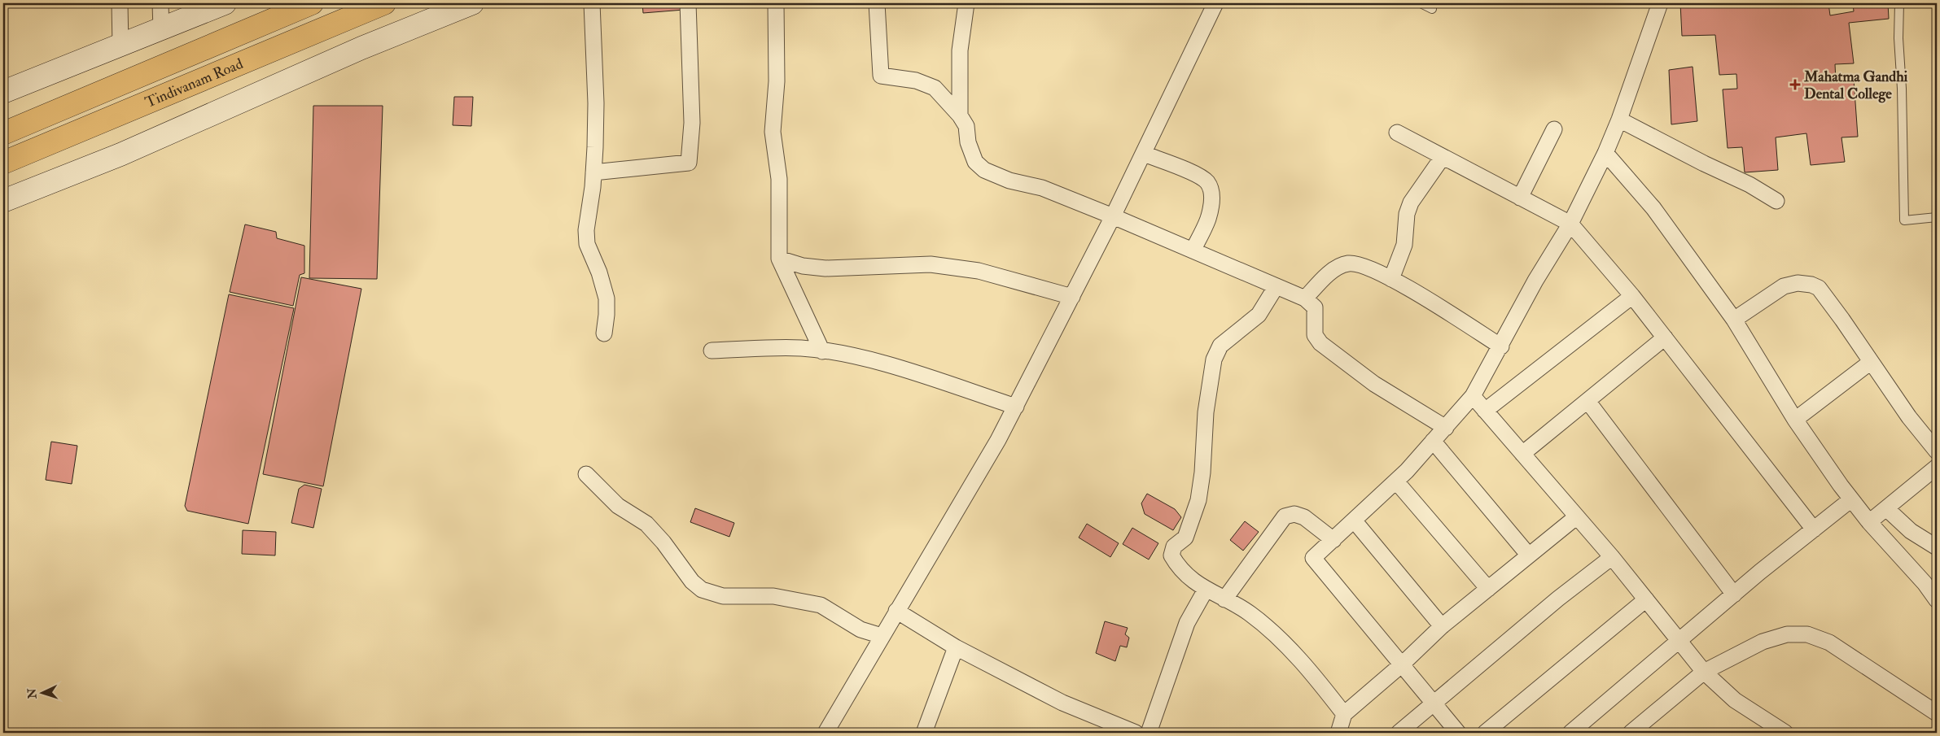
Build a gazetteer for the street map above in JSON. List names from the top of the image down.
{
  "streets": {
    "highway": ["Tindivanam Road"]
  },
  "places": {
    "health": ["Mahatma Gandhi Dental College"]
  },
  "north": "left"
}
